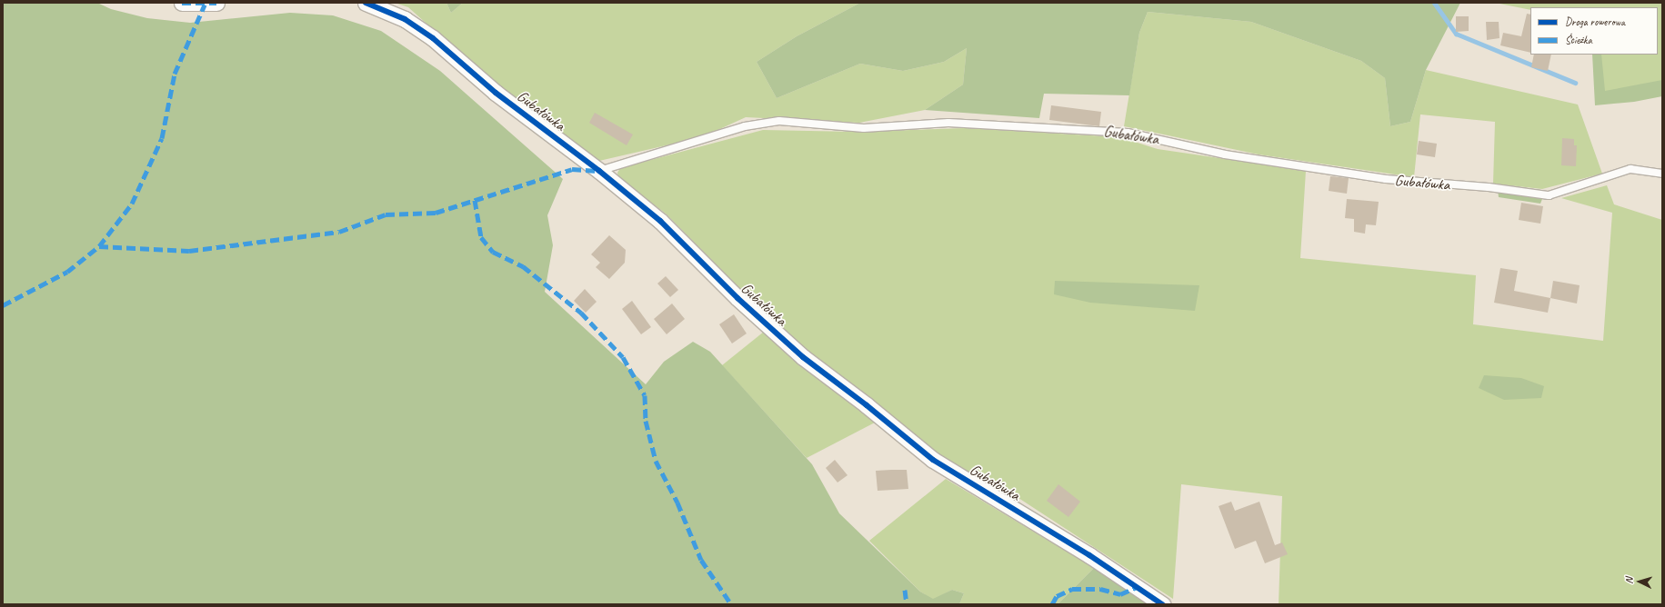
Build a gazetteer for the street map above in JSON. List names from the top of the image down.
{
  "streets": {
    "street": ["Gubałówka"]
  },
  "legend": ["Droga rowerowa", "Ścieżka"],
  "north": "left"
}
